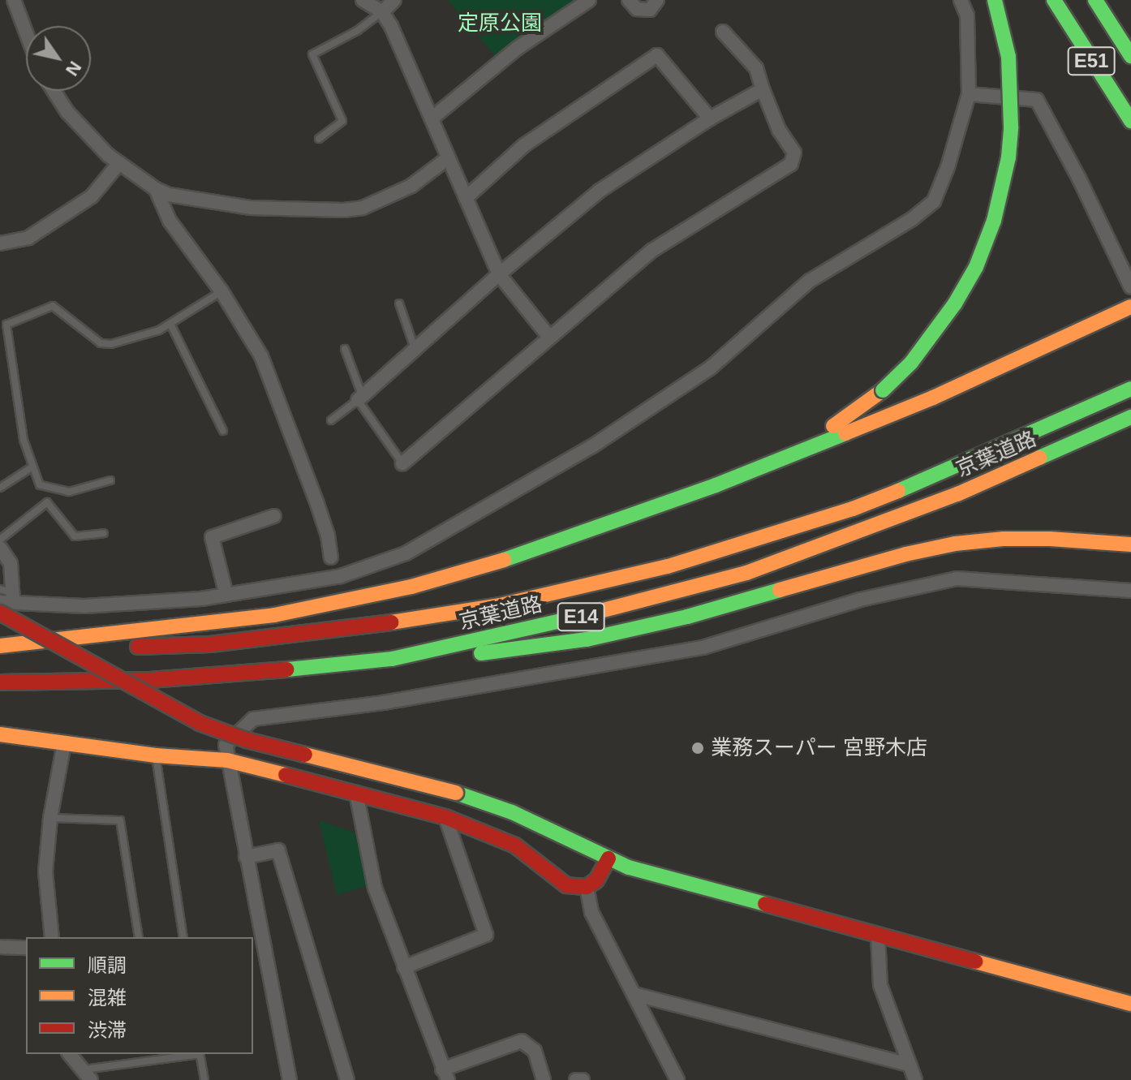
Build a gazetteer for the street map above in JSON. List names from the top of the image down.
{
  "streets": {
    "main road": ["E51", "京葉道路", "E14"]
  },
  "parks": ["定原公園"],
  "places": ["業務スーパー 宮野木店"],
  "legend": ["順調", "混雑", "渋滞"],
  "north": "bottom right"
}
